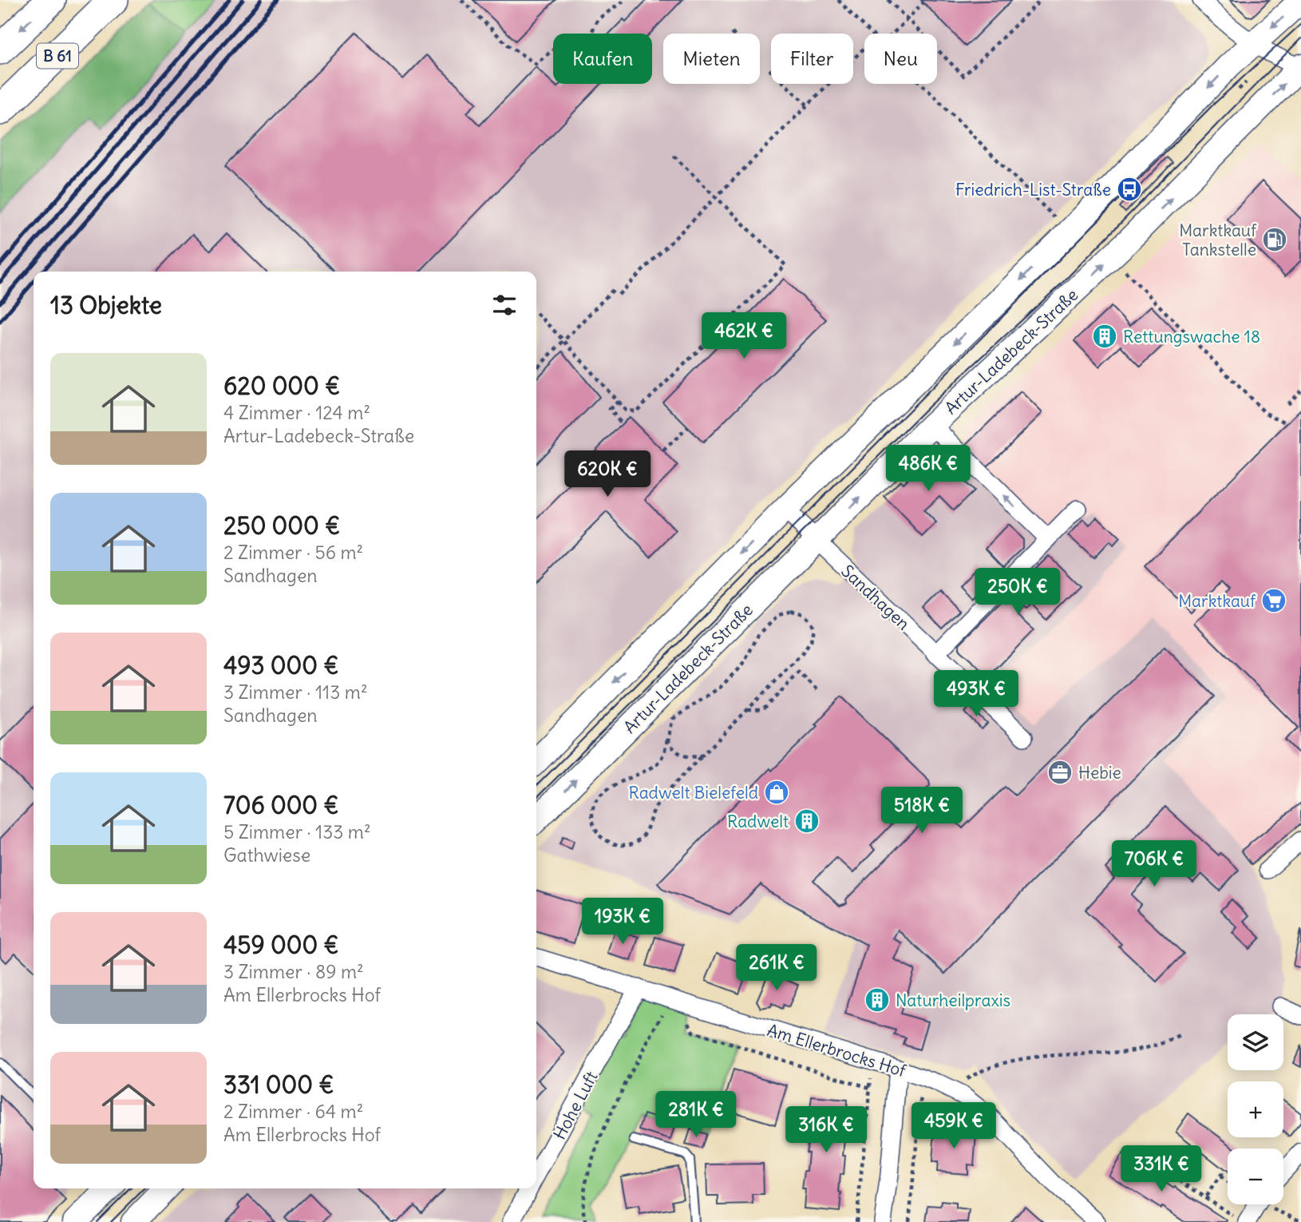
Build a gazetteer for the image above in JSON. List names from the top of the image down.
{
  "streets": {
    "highway": ["B 61"],
    "street": [
      "Artur-Ladebeck-Straße",
      "Sandhagen",
      "Am Ellerbrocks Hof",
      "Hohe Luft"
    ]
  },
  "crossings": [
    ["Artur-Ladebeck-Straße", "Sandhagen"],
    ["Am Ellerbrocks Hof", "Hohe Luft"]
  ],
  "places": {
    "bus stop": ["Friedrich-List-Straße"],
    "fuel station": ["Marktkauf Tankstelle"],
    "building": ["Rettungswache 18", "Radwelt", "Naturheilpraxis"],
    "supermarket": ["Marktkauf"],
    "office": ["Hebie"],
    "shop": ["Radwelt Bielefeld"]
  },
  "page": {
    "chip": [
      "Kaufen",
      "Mieten",
      "Filter",
      "Neu"
    ],
    "heading": "13 Objekte",
    "price": [
      "462K €",
      "486K €",
      "620K €",
      "250K €",
      "493K €",
      "518K €",
      "706K €",
      "193K €",
      "261K €",
      "281K €",
      "459K €",
      "316K €",
      "331K €"
    ],
    "list": [
      {
        "name": "620 000 €",
        "note": "4 Zimmer · 124 m² · Artur-Ladebeck-Straße"
      },
      {
        "name": "250 000 €",
        "note": "2 Zimmer · 56 m² · Sandhagen"
      },
      {
        "name": "493 000 €",
        "note": "3 Zimmer · 113 m² · Sandhagen"
      },
      {
        "name": "706 000 €",
        "note": "5 Zimmer · 133 m² · Gathwiese"
      },
      {
        "name": "459 000 €",
        "note": "3 Zimmer · 89 m² · Am Ellerbrocks Hof"
      },
      {
        "name": "331 000 €",
        "note": "2 Zimmer · 64 m² · Am Ellerbrocks Hof"
      }
    ],
    "map_buttons": ["+", "−"]
  }
}
